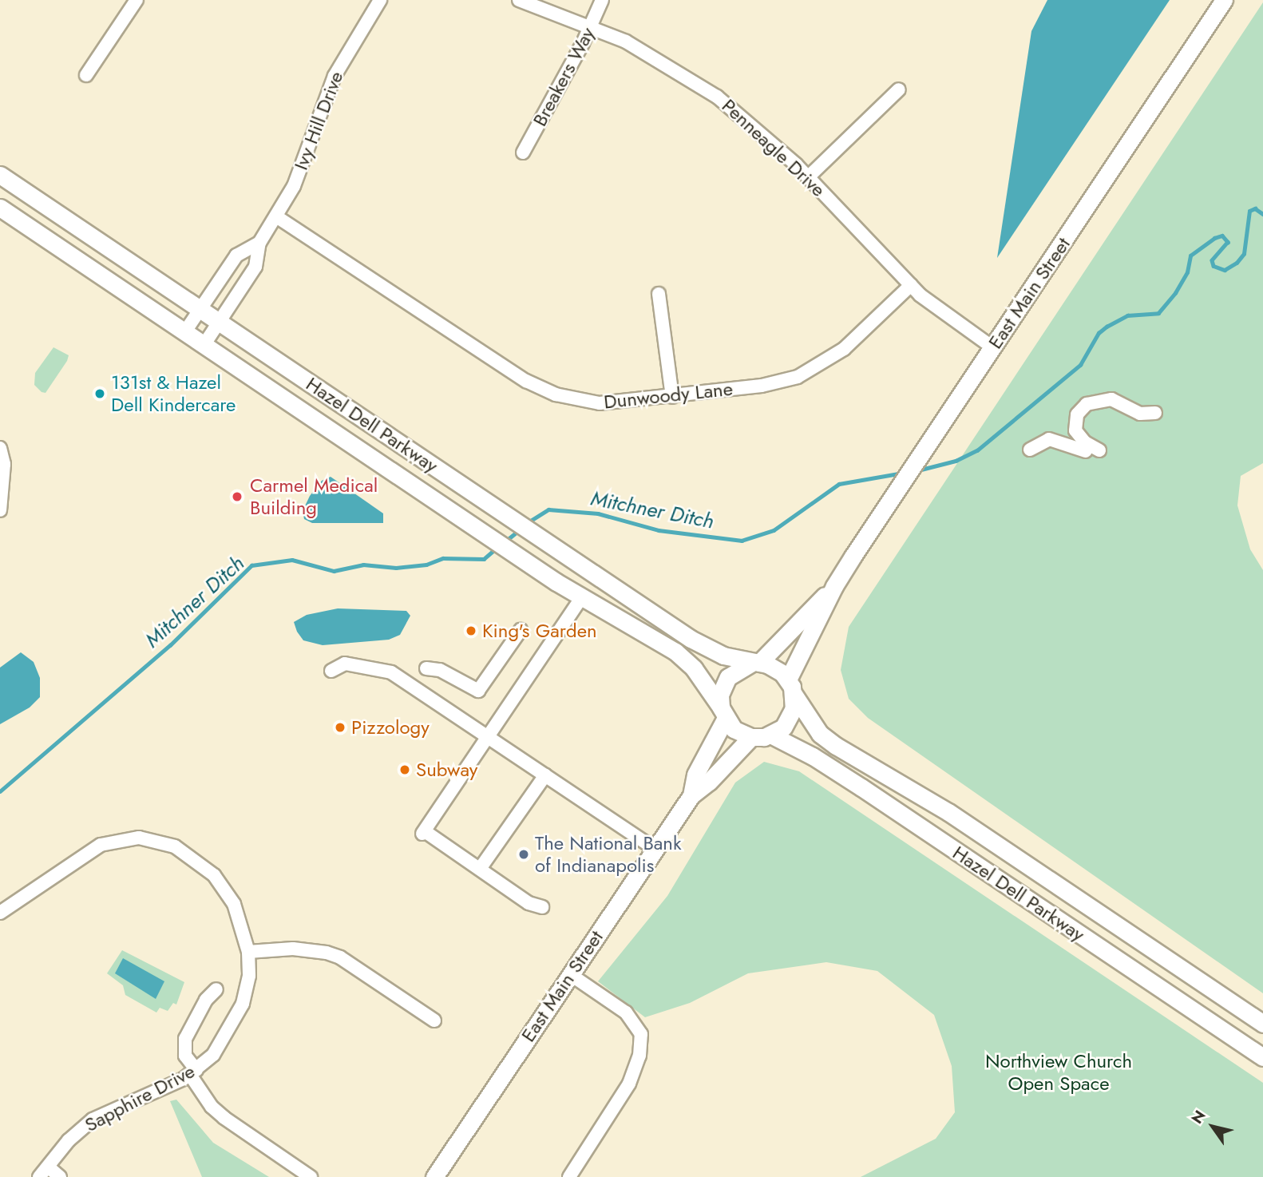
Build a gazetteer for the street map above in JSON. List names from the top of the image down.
{
  "streets": {
    "main road": ["East Main Street", "Hazel Dell Parkway"],
    "street": [
      "Breakers Way",
      "Ivy Hill Drive",
      "Penneagle Drive",
      "Dunwoody Lane",
      "Sapphire Drive"
    ]
  },
  "crossings": [
    ["Breakers Way", "Penneagle Drive"],
    ["Ivy Hill Drive", "Dunwoody Lane"],
    ["Ivy Hill Drive", "Hazel Dell Parkway"],
    ["Penneagle Drive", "East Main Street"],
    ["Penneagle Drive", "Dunwoody Lane"],
    ["East Main Street", "Hazel Dell Parkway"]
  ],
  "water": ["Mitchner Ditch"],
  "parks": ["Northview Church Open Space"],
  "places": [
    "131st & Hazel Dell Kindercare",
    "Carmel Medical Building",
    "King's Garden",
    "Pizzology",
    "Subway",
    "The National Bank of Indianapolis"
  ],
  "north": "top left"
}
